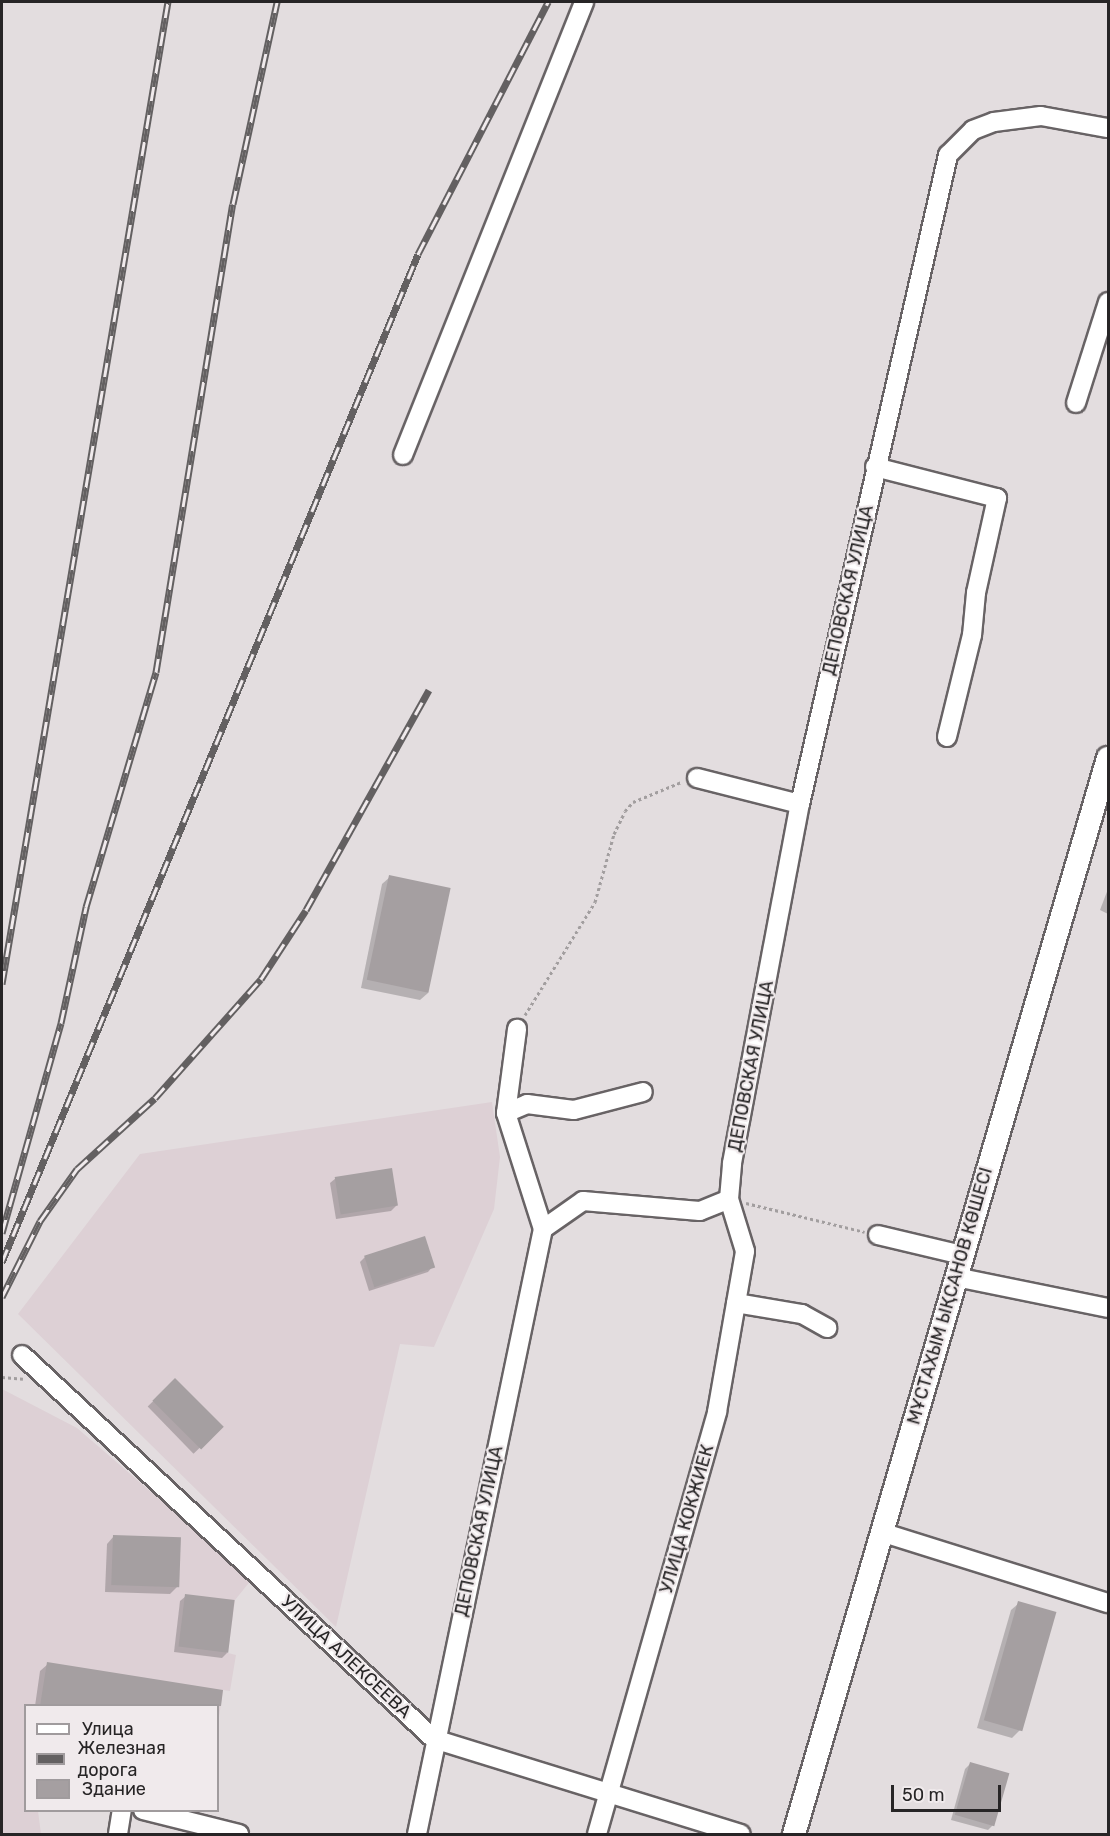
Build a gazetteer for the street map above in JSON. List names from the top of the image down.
{
  "streets": {
    "main road": ["МҰСТАХЫМ ЫҚСАНОВ КӨШЕСІ"],
    "street": ["ДЕПОВСКАЯ УЛИЦА", "УЛИЦА КОКЖИЕК", "УЛИЦА АЛЕКСЕЕВА"]
  },
  "crossings": [
    ["ДЕПОВСКАЯ УЛИЦА", "УЛИЦА КОКЖИЕК"],
    ["ДЕПОВСКАЯ УЛИЦА", "УЛИЦА АЛЕКСЕЕВА"],
    ["УЛИЦА КОКЖИЕК", "УЛИЦА АЛЕКСЕЕВА"]
  ],
  "legend": ["Улица", "Железная дорога", "Здание"],
  "scale_bar": "50 m"
}
